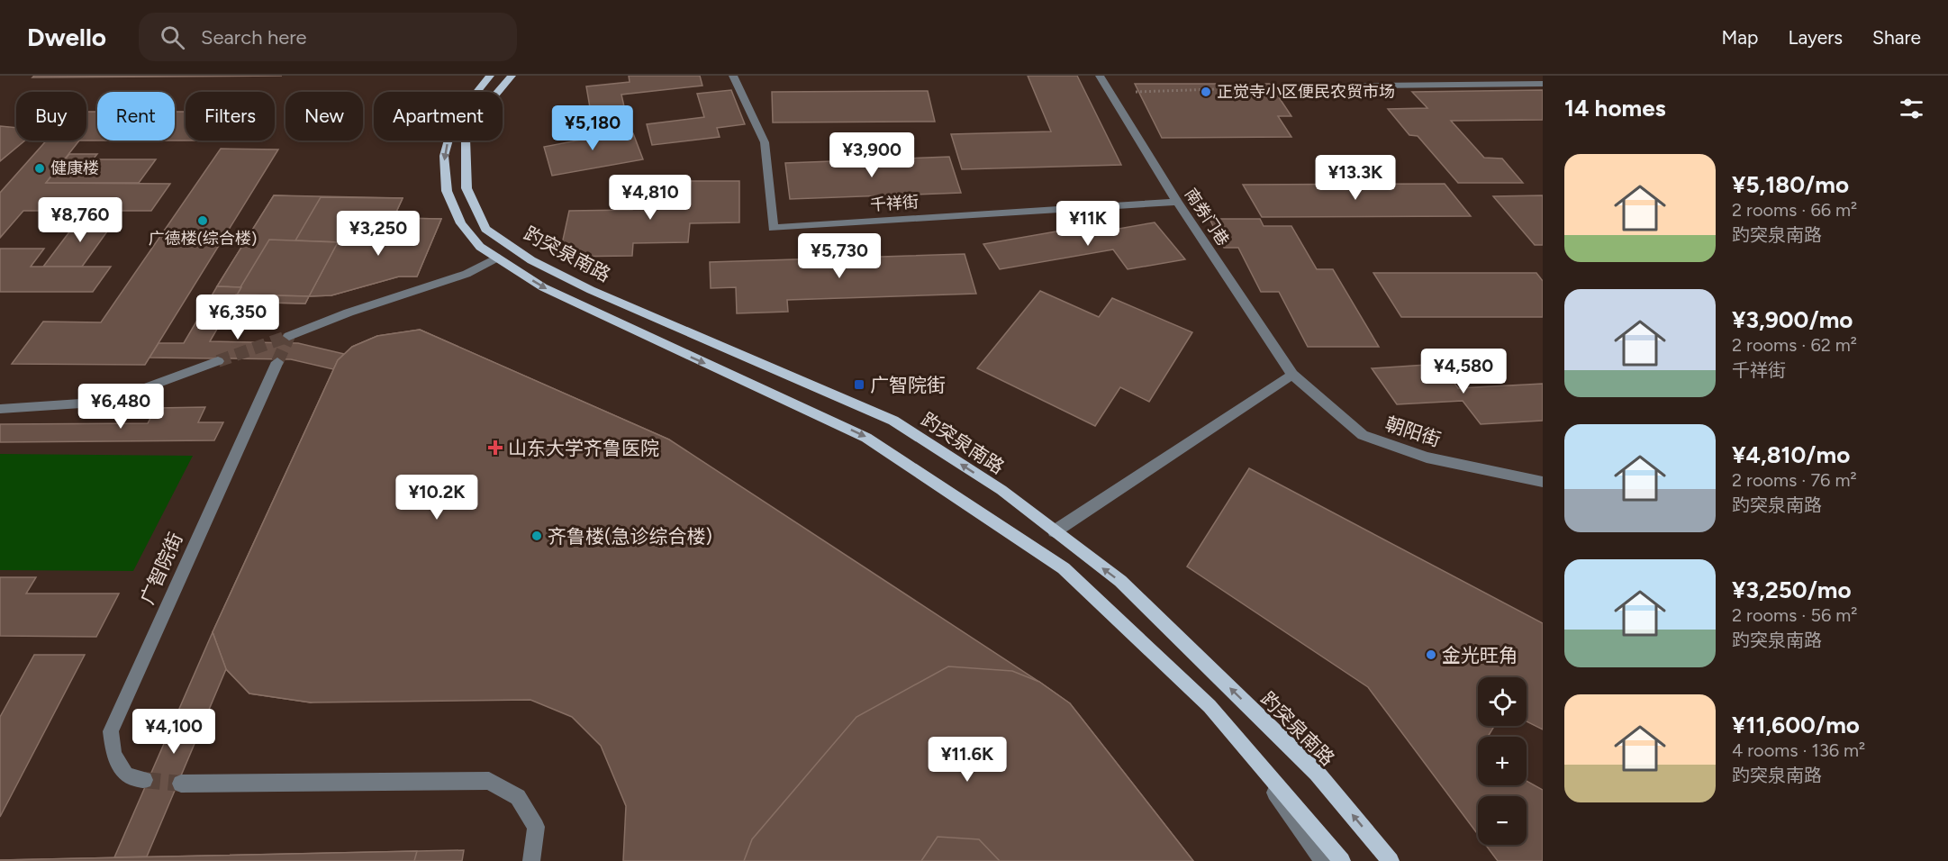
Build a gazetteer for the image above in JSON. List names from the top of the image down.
{
  "streets": {
    "main road": ["趵突泉南路"],
    "street": [
      "千祥街",
      "南券门巷",
      "朝阳街",
      "广智院街"
    ]
  },
  "crossings": [
    ["千祥街", "南券门巷"],
    ["南券门巷", "朝阳街"]
  ],
  "places": {
    "other": [
      "正觉寺小区便民农贸市场",
      "健康楼",
      "广德楼(综合楼)",
      "齐鲁楼(急诊综合楼)",
      "金光旺角"
    ],
    "transit": ["广智院街"],
    "health": ["山东大学齐鲁医院"]
  },
  "page": {
    "header": "Dwello",
    "search": "Search here",
    "nav": ["Map", "Layers", "Share"],
    "heading": "14 homes",
    "chip": [
      "Buy",
      "Rent",
      "Filters",
      "New",
      "Apartment"
    ],
    "price": [
      "¥5,180",
      "¥3,900",
      "¥13.3K",
      "¥4,810",
      "¥8,760",
      "¥11K",
      "¥3,250",
      "¥5,730",
      "¥6,350",
      "¥4,580",
      "¥6,480",
      "¥10.2K",
      "¥4,100",
      "¥11.6K"
    ],
    "list": [
      {
        "name": "¥5,180/mo",
        "note": "2 rooms · 66 m² · 趵突泉南路"
      },
      {
        "name": "¥3,900/mo",
        "note": "2 rooms · 62 m² · 千祥街"
      },
      {
        "name": "¥4,810/mo",
        "note": "2 rooms · 76 m² · 趵突泉南路"
      },
      {
        "name": "¥3,250/mo",
        "note": "2 rooms · 56 m² · 趵突泉南路"
      },
      {
        "name": "¥11,600/mo",
        "note": "4 rooms · 136 m² · 趵突泉南路"
      }
    ],
    "map_buttons": ["+", "−"]
  }
}
